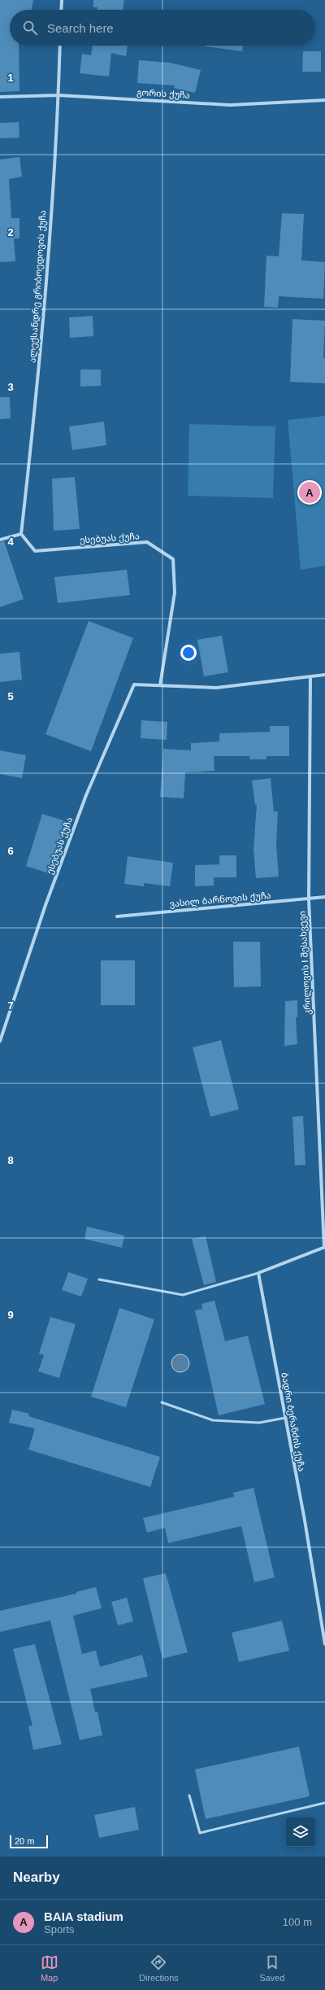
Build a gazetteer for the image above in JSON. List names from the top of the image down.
{
  "streets": {
    "street": [
      "გორის ქუჩა",
      "ალექსანდრე გრიბოედოვის ქუჩა",
      "ესებუას ქუჩა",
      "ვასილ ბარნოვის ქუჩა",
      "კრილოვის I შესახვევი",
      "ბადრი ბერანძის ქუჩა"
    ]
  },
  "crossings": [
    ["გორის ქუჩა", "ალექსანდრე გრიბოედოვის ქუჩა"],
    ["ალექსანდრე გრიბოედოვის ქუჩა", "ესებუას ქუჩა"],
    ["ესებუას ქუჩა", "კრილოვის I შესახვევი"],
    ["ვასილ ბარნოვის ქუჩა", "კრილოვის I შესახვევი"]
  ],
  "scale_bar": "20 m",
  "page": {
    "search": "Search here",
    "pins": "A",
    "scale": "20 m",
    "heading": "Nearby",
    "list": [
      {
        "mark": "A",
        "name": "BAIA stadium",
        "note": "Sports",
        "value": "100 m"
      }
    ],
    "nav": ["Map", "Directions", "Saved"]
  },
  "grid": {
    "rows": [
      "1",
      "2",
      "3",
      "4",
      "5",
      "6",
      "7",
      "8",
      "9"
    ]
  }
}
